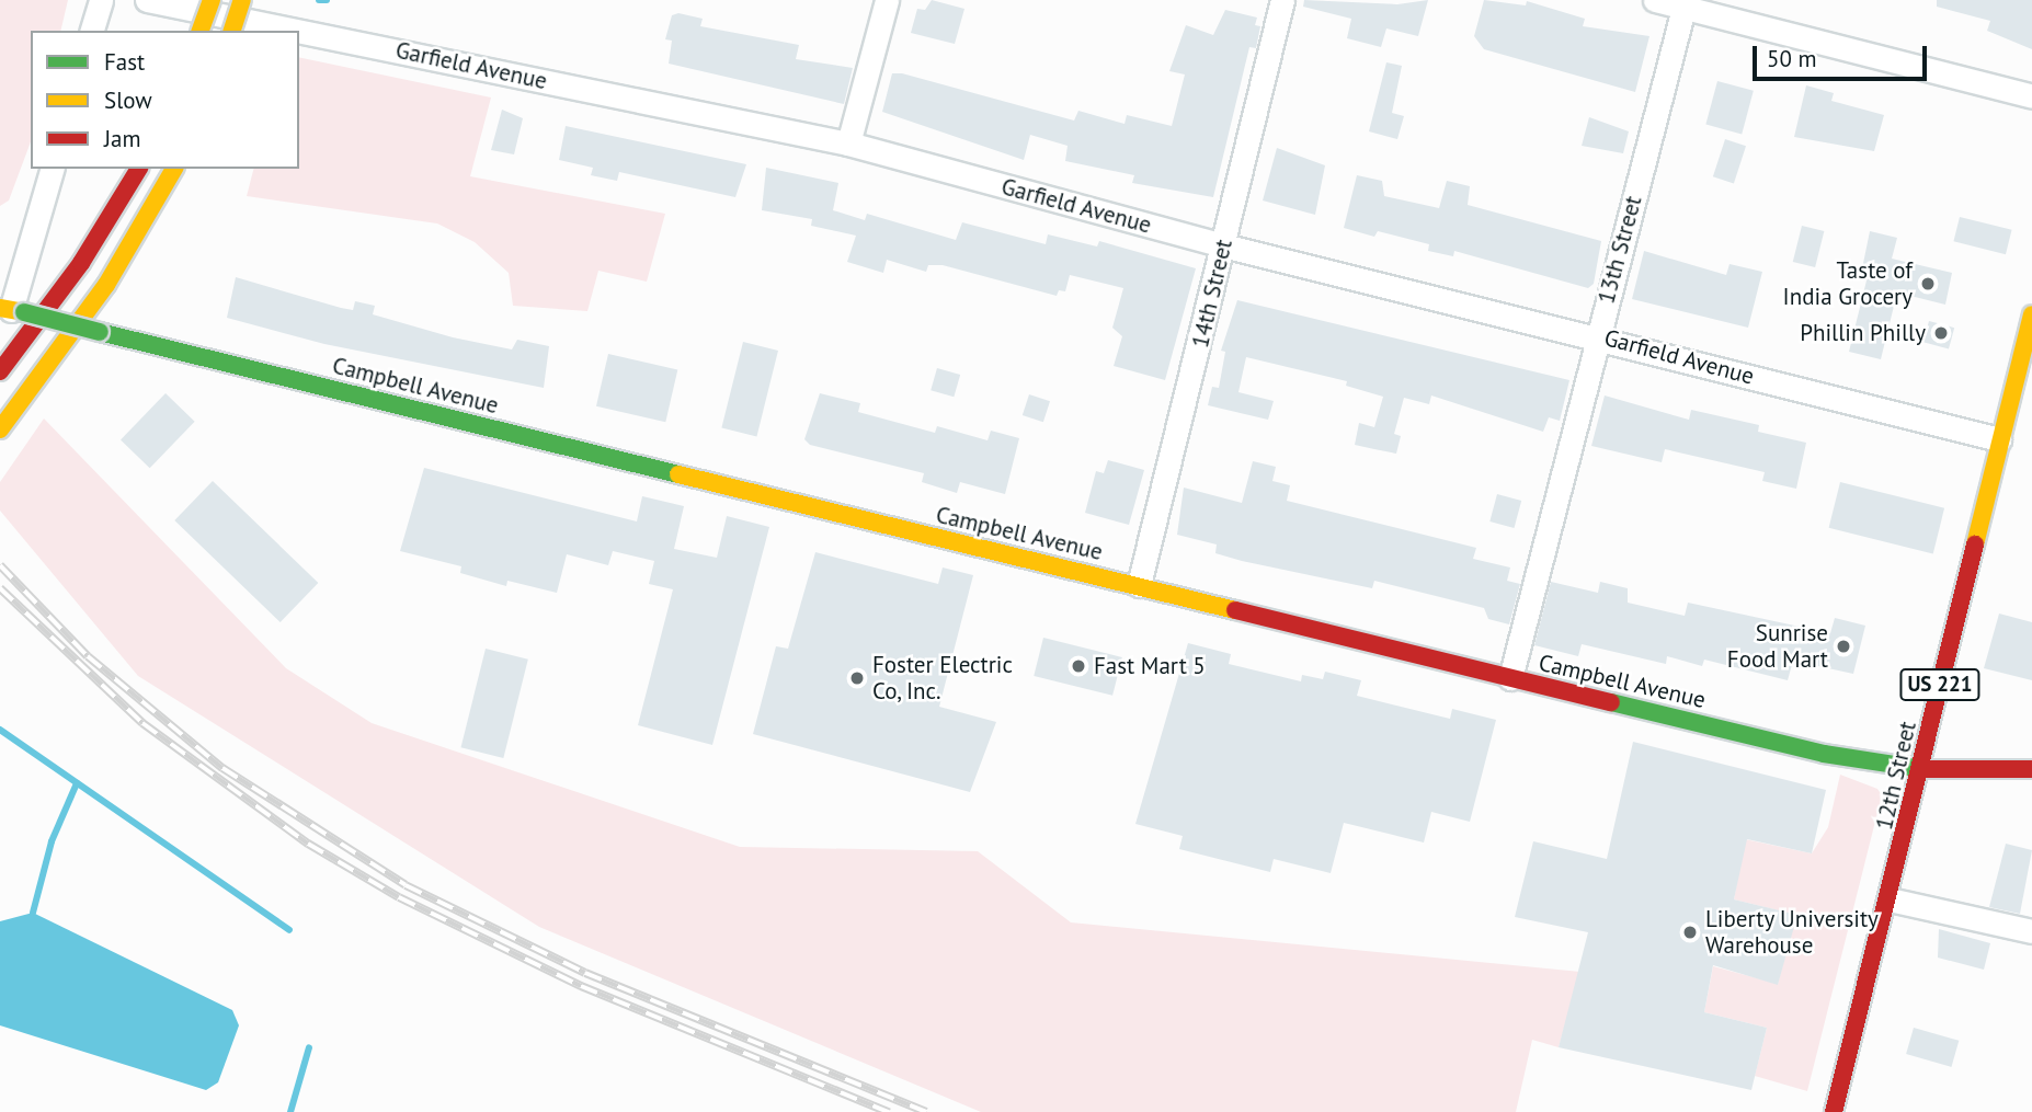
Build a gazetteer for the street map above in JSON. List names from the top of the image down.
{
  "streets": {
    "main road": ["Campbell Avenue", "US 221", "12th Street"],
    "street": ["Garfield Avenue", "13th Street", "14th Street"]
  },
  "crossings": [
    ["Garfield Avenue", "13th Street"],
    ["Garfield Avenue", "14th Street"],
    ["Garfield Avenue", "12th Street"],
    ["13th Street", "Campbell Avenue"],
    ["14th Street", "Campbell Avenue"],
    ["Campbell Avenue", "12th Street"]
  ],
  "places": [
    "Taste of India Grocery",
    "Phillin Philly",
    "Sunrise Food Mart",
    "Fast Mart 5",
    "Foster Electric Co, Inc.",
    "Liberty University Warehouse"
  ],
  "legend": ["Fast", "Slow", "Jam"],
  "scale_bar": "50 m"
}
